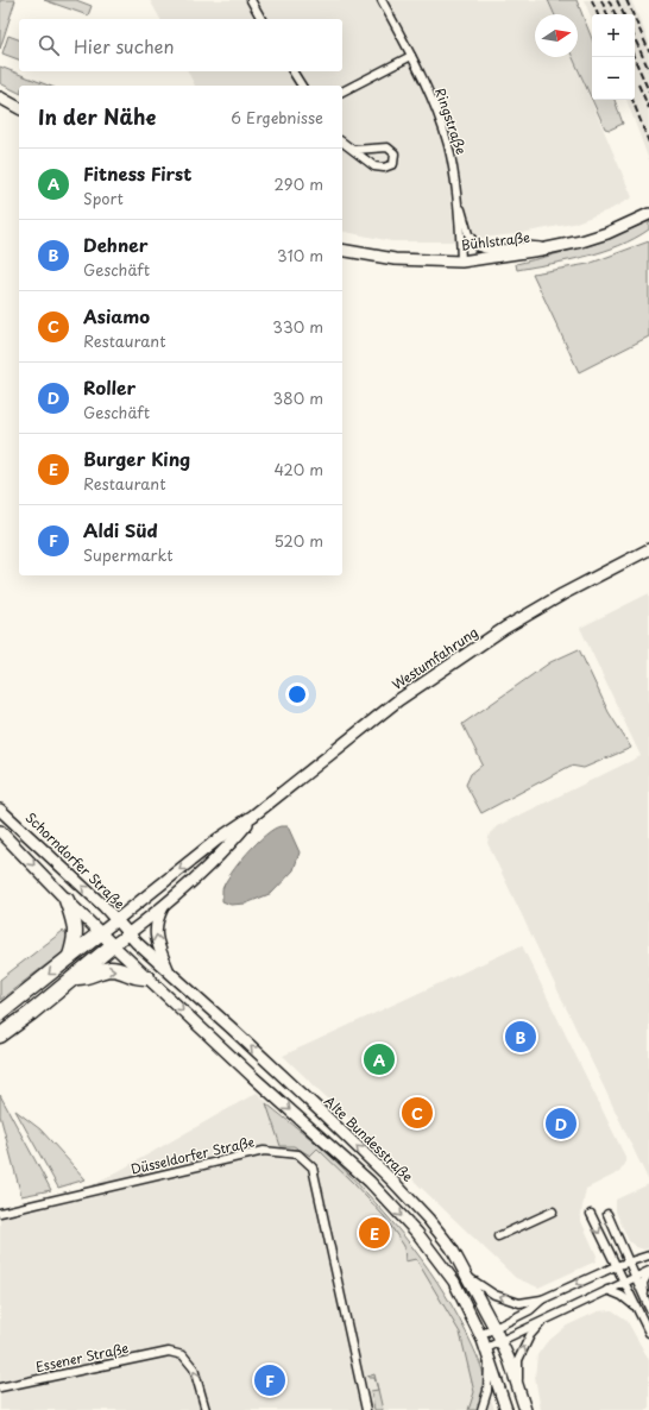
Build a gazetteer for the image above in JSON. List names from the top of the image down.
{
  "streets": {
    "main road": [
      "Bühlstraße",
      "Westumfahrung",
      "Schorndorfer Straße",
      "Alte Bundesstraße"
    ],
    "street": ["Ringstraße", "Düsseldorfer Straße", "Essener Straße"]
  },
  "crossings": [
    ["Ringstraße", "Bühlstraße"],
    ["Westumfahrung", "Schorndorfer Straße"],
    ["Westumfahrung", "Alte Bundesstraße"],
    ["Schorndorfer Straße", "Alte Bundesstraße"]
  ],
  "one_way": ["Essener Straße"],
  "north": "right",
  "page": {
    "map_buttons": ["+", "−"],
    "search": "Hier suchen",
    "heading": ["In der Nähe", "6 Ergebnisse"],
    "list": [
      {
        "mark": "A",
        "name": "Fitness First",
        "note": "Sport",
        "value": "290 m"
      },
      {
        "mark": "B",
        "name": "Dehner",
        "note": "Geschäft",
        "value": "310 m"
      },
      {
        "mark": "C",
        "name": "Asiamo",
        "note": "Restaurant",
        "value": "330 m"
      },
      {
        "mark": "D",
        "name": "Roller",
        "note": "Geschäft",
        "value": "380 m"
      },
      {
        "mark": "E",
        "name": "Burger King",
        "note": "Restaurant",
        "value": "420 m"
      },
      {
        "mark": "F",
        "name": "Aldi Süd",
        "note": "Supermarkt",
        "value": "520 m"
      }
    ],
    "pins": [
      "B",
      "A",
      "C",
      "D",
      "E",
      "F"
    ]
  }
}
